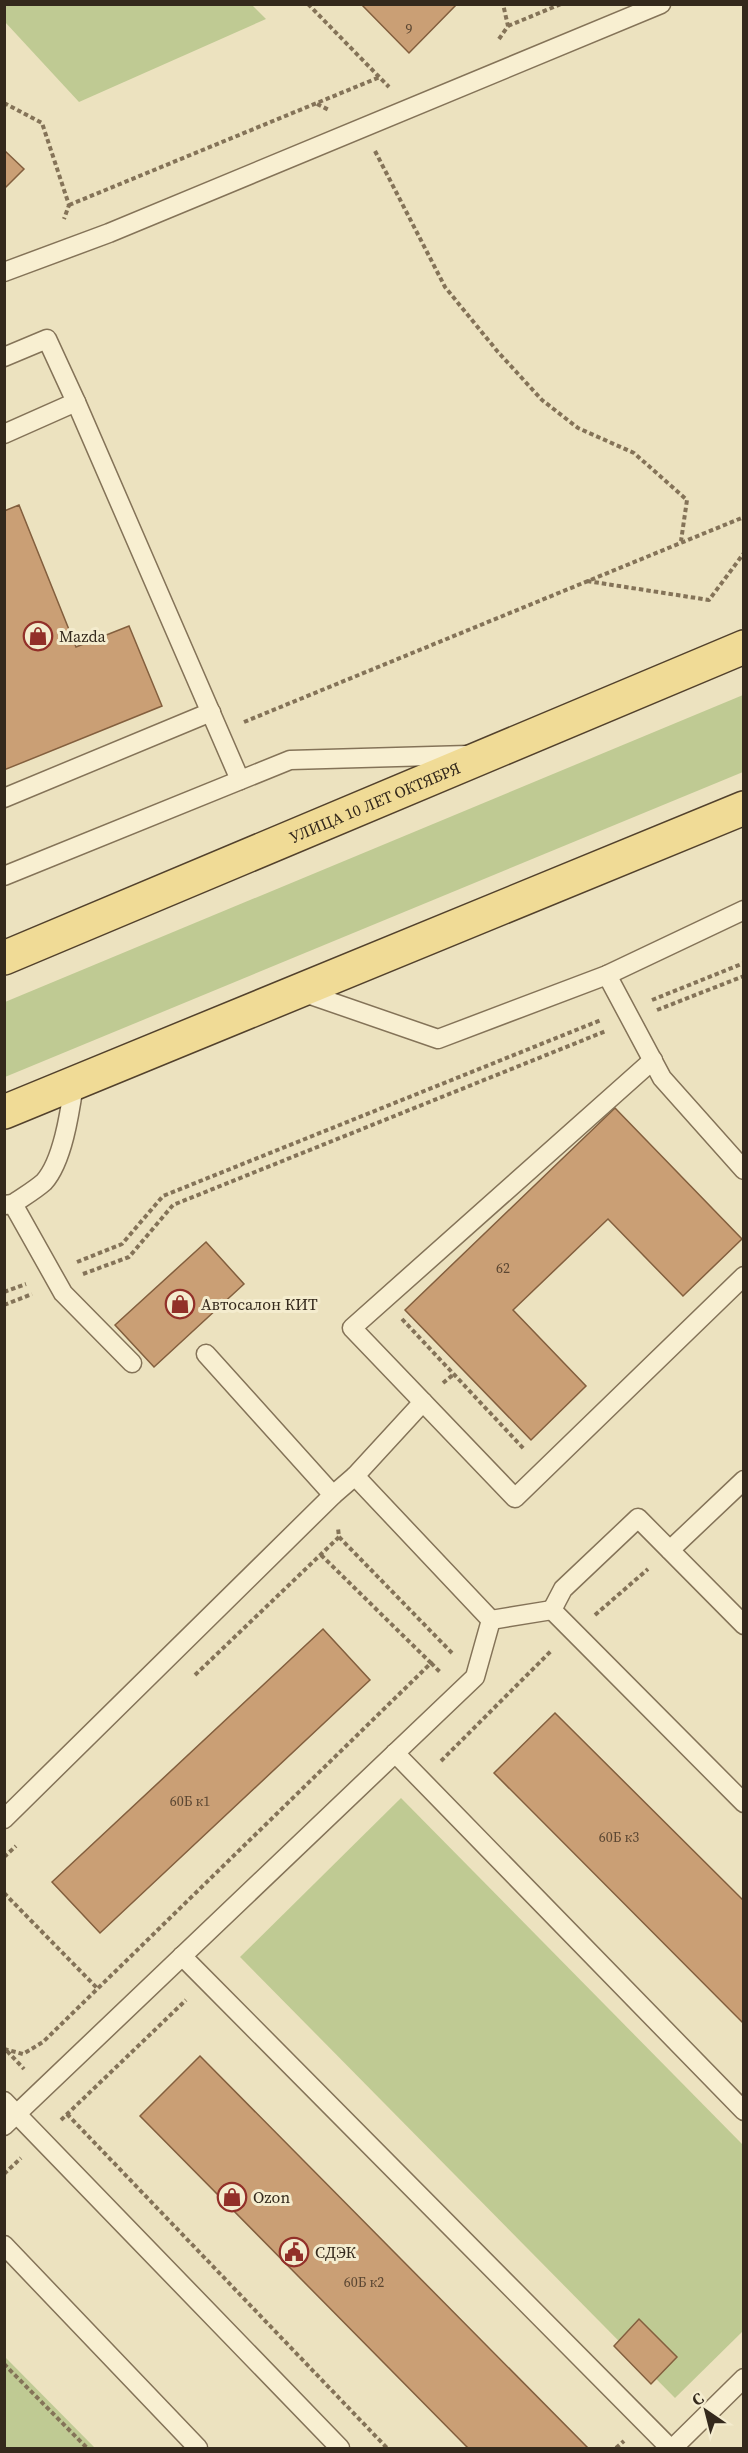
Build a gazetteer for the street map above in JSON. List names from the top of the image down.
{
  "streets": {
    "main road": ["УЛИЦА 10 ЛЕТ ОКТЯБРЯ"]
  },
  "places": {
    "shop": ["Mazda", "Автосалон КИТ", "Ozon"],
    "public building": ["СДЭК"]
  },
  "house_numbers": [
    "9",
    "62",
    "60Б к1",
    "60Б к3",
    "60Б к2"
  ],
  "north": "top left"
}
